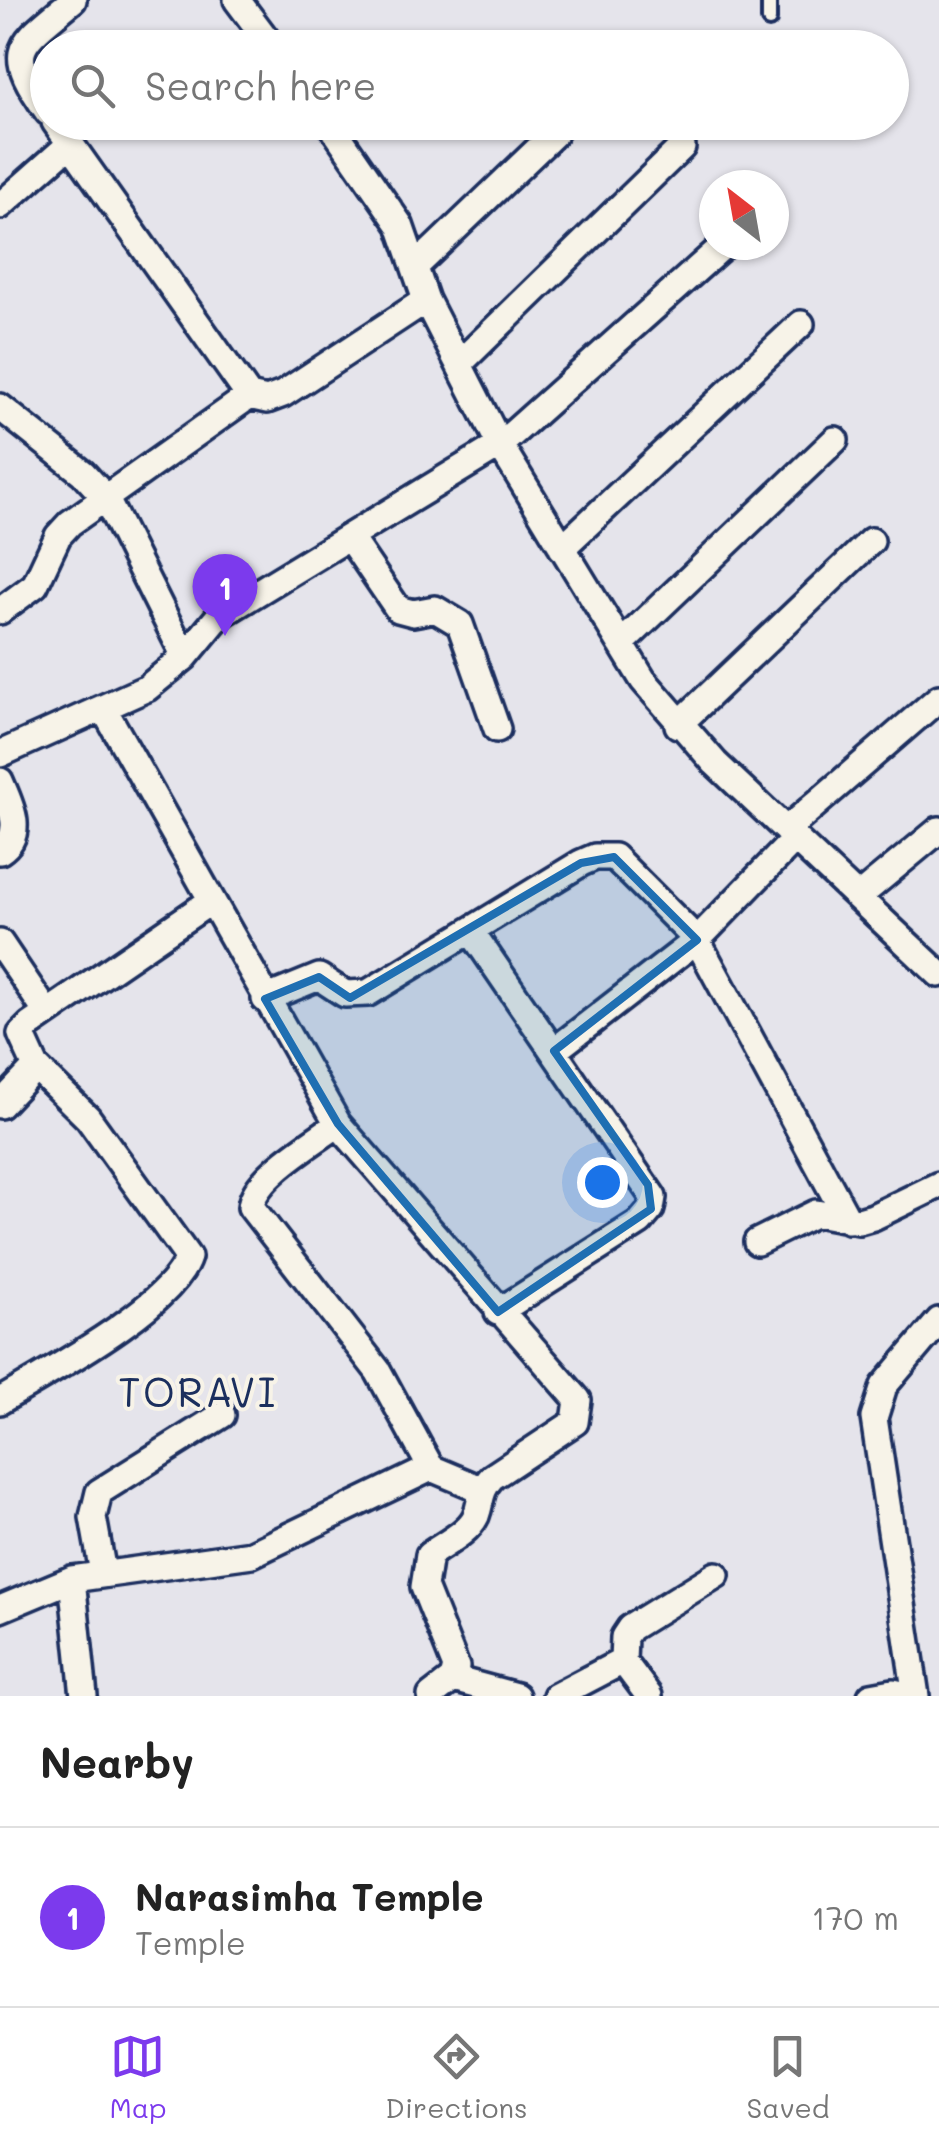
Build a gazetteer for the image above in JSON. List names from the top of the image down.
{
  "districts": ["TORAVI"],
  "north": "top left",
  "page": {
    "search": "Search here",
    "pins": "1",
    "heading": "Nearby",
    "list": [
      {
        "mark": "1",
        "name": "Narasimha Temple",
        "note": "Temple",
        "value": "170 m"
      }
    ],
    "nav": ["Map", "Directions", "Saved"]
  }
}
